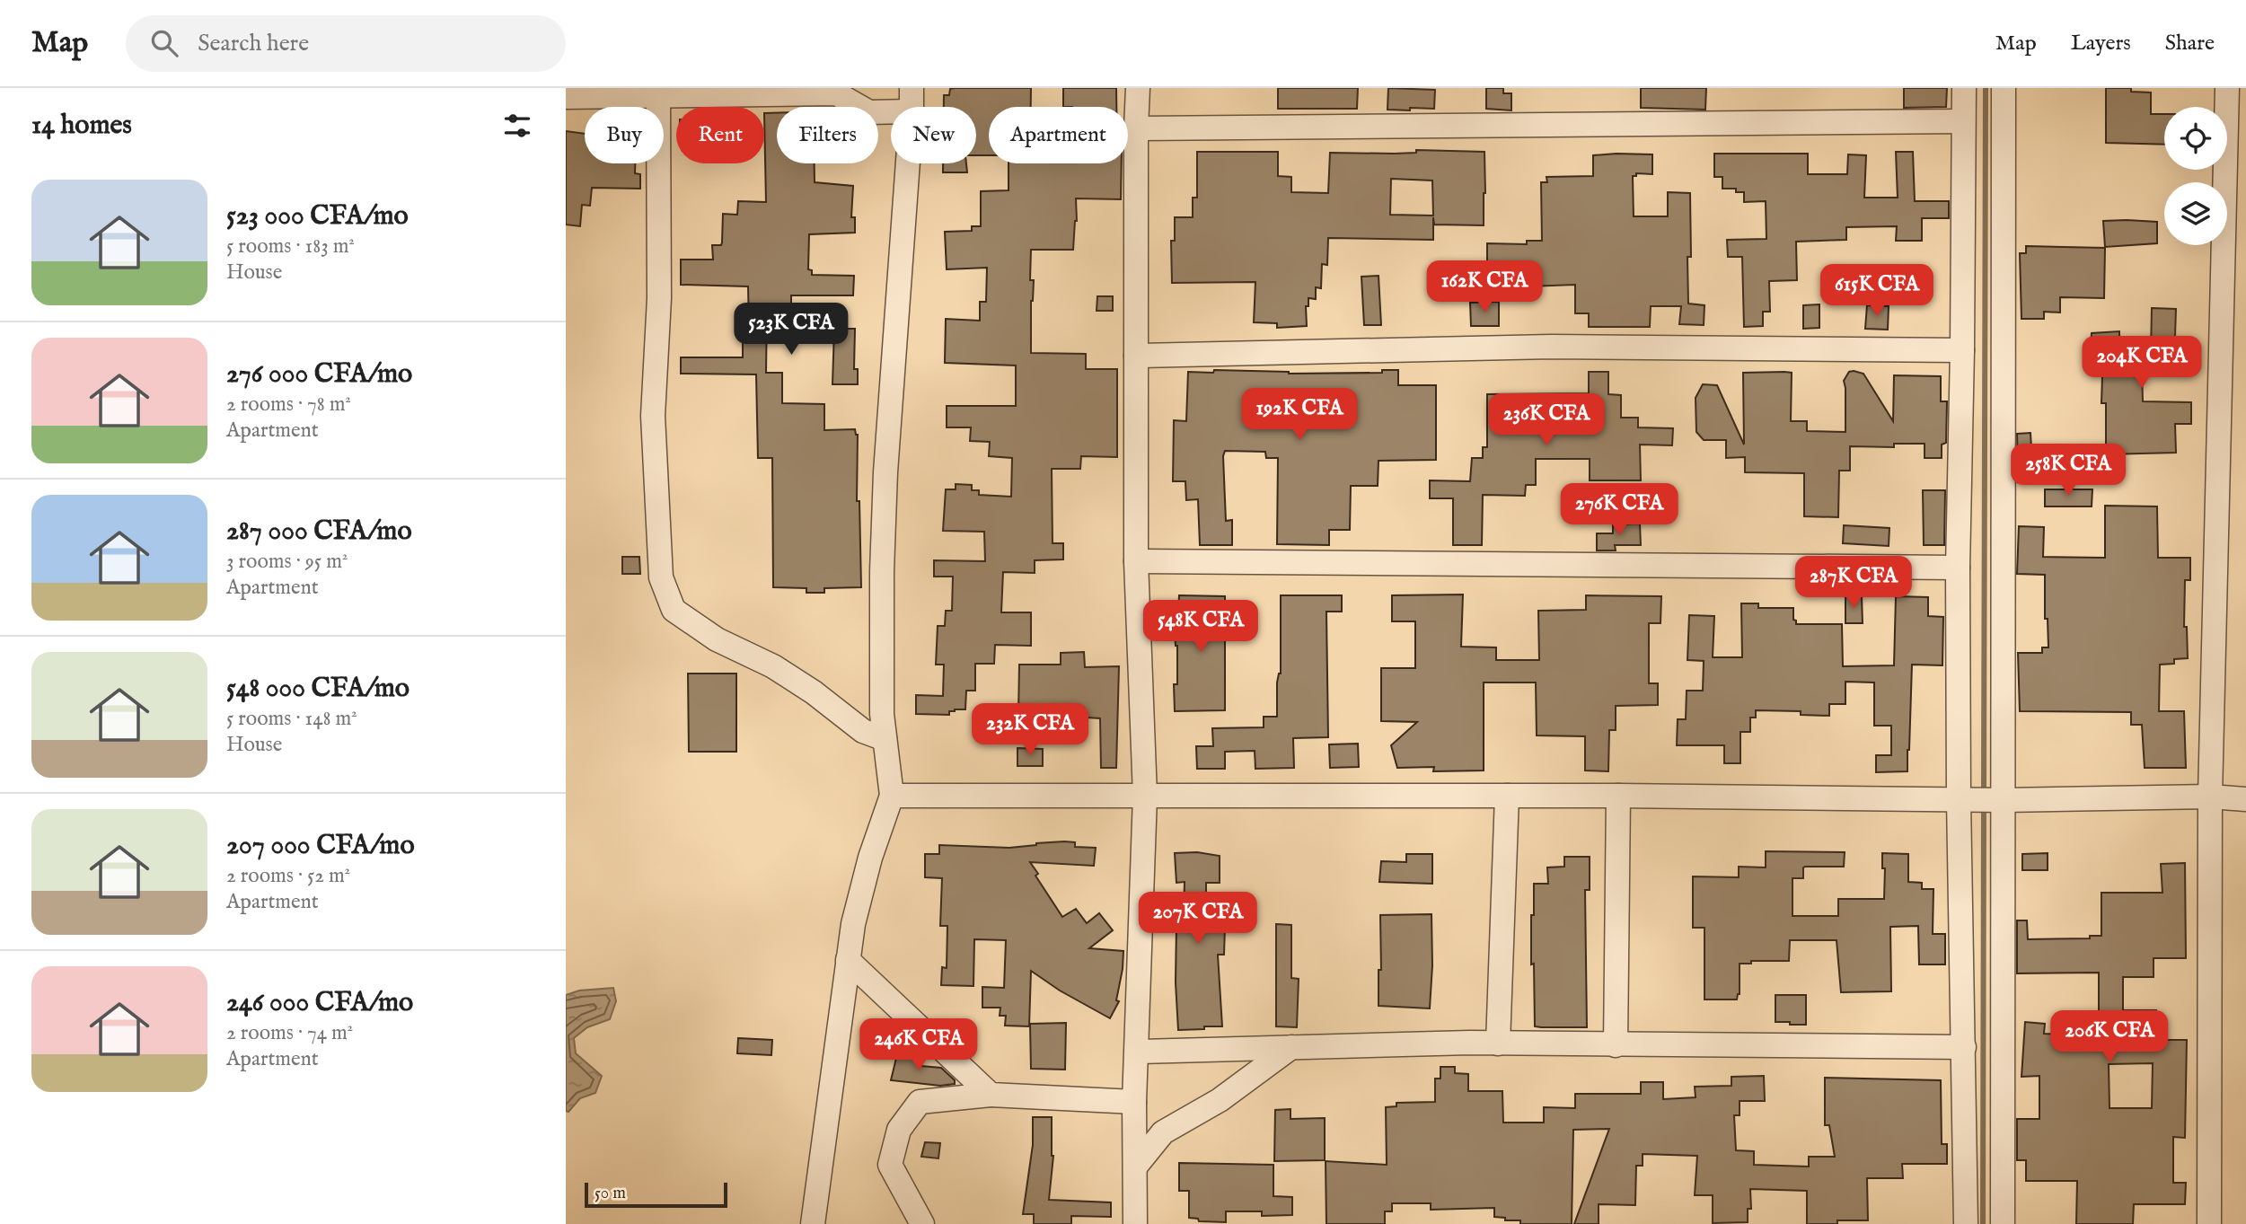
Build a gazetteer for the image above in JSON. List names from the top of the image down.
{
  "scale_bar": "50 m",
  "page": {
    "header": "Map",
    "search": "Search here",
    "nav": ["Map", "Layers", "Share"],
    "heading": "14 homes",
    "chip": [
      "Buy",
      "Rent",
      "Filters",
      "New",
      "Apartment"
    ],
    "list": [
      {
        "name": "523 000 CFA/mo",
        "note": "5 rooms · 183 m² · House"
      },
      {
        "name": "276 000 CFA/mo",
        "note": "2 rooms · 78 m² · Apartment"
      },
      {
        "name": "287 000 CFA/mo",
        "note": "3 rooms · 95 m² · Apartment"
      },
      {
        "name": "548 000 CFA/mo",
        "note": "5 rooms · 148 m² · House"
      },
      {
        "name": "207 000 CFA/mo",
        "note": "2 rooms · 52 m² · Apartment"
      },
      {
        "name": "246 000 CFA/mo",
        "note": "2 rooms · 74 m² · Apartment"
      }
    ],
    "price": [
      "162K CFA",
      "615K CFA",
      "523K CFA",
      "204K CFA",
      "192K CFA",
      "236K CFA",
      "258K CFA",
      "276K CFA",
      "287K CFA",
      "548K CFA",
      "232K CFA",
      "207K CFA",
      "206K CFA",
      "246K CFA"
    ],
    "scale": "50 m"
  }
}
